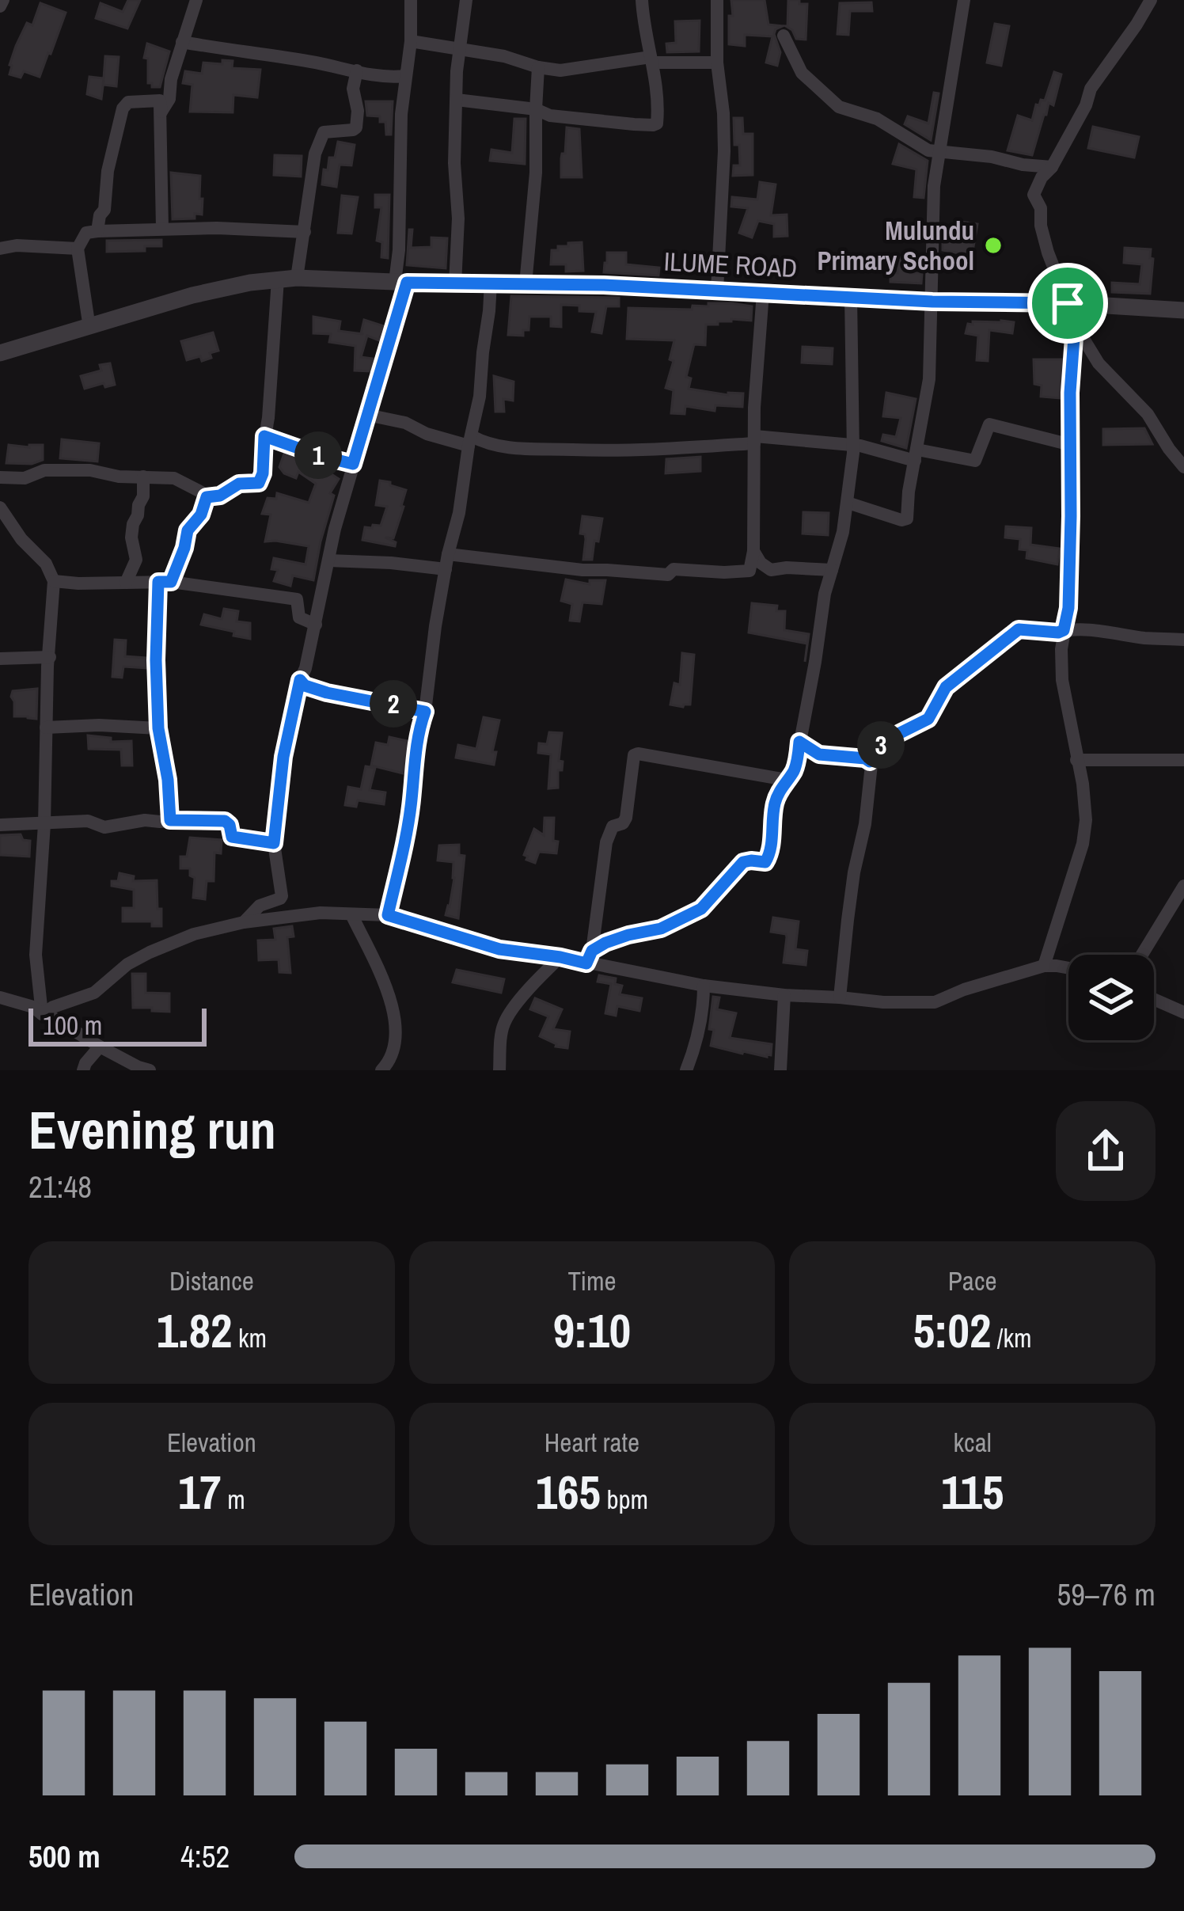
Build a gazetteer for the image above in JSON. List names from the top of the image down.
{
  "streets": {
    "street": ["ILUME ROAD"]
  },
  "places": ["Mulundu Primary School"],
  "scale_bar": "100 m",
  "page": {
    "pins": ["1", "2", "3"],
    "scale": "100 m",
    "heading": ["Evening run", "21:48"],
    "stats": [
      ["Distance", "1.82 km"],
      ["Time", "9:10"],
      ["Pace", "5:02 /km"],
      ["Elevation", "17 m"],
      ["Heart rate", "165 bpm"],
      ["kcal", "115"]
    ],
    "chart": ["Elevation", "59–76 m"],
    "list": [
      {
        "name": "500 m",
        "note": "4:52"
      }
    ]
  }
}
